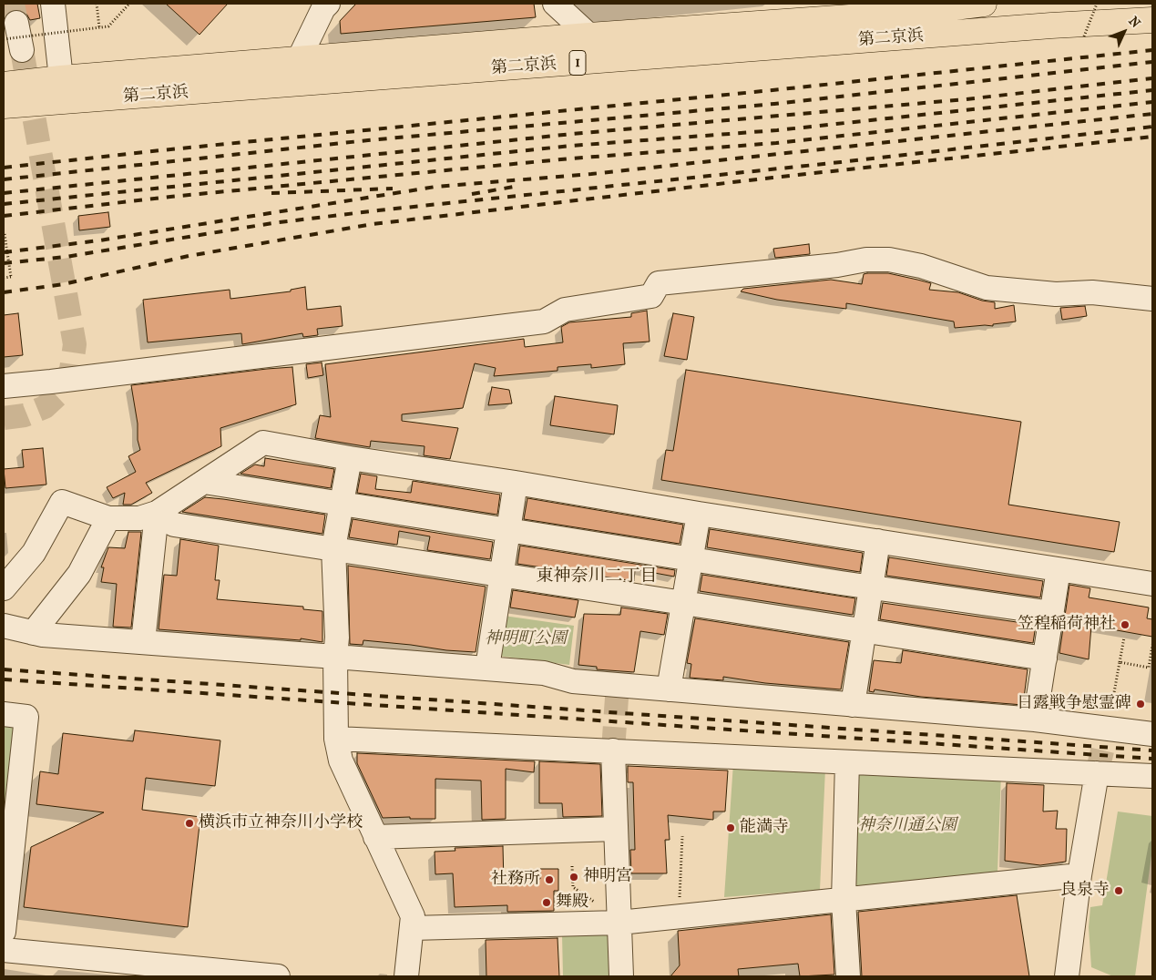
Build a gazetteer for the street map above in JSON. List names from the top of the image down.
{
  "streets": {
    "highway": ["第二京浜", "1"]
  },
  "districts": ["東神奈川二丁目"],
  "parks": ["神明町公園", "神奈川通公園"],
  "places": [
    "笠䅣稲荷神社",
    "日露戦争慰霊碑",
    "横浜市立神奈川小学校",
    "能満寺",
    "神明宮",
    "社務所",
    "良泉寺",
    "舞殿"
  ],
  "north": "top right"
}
